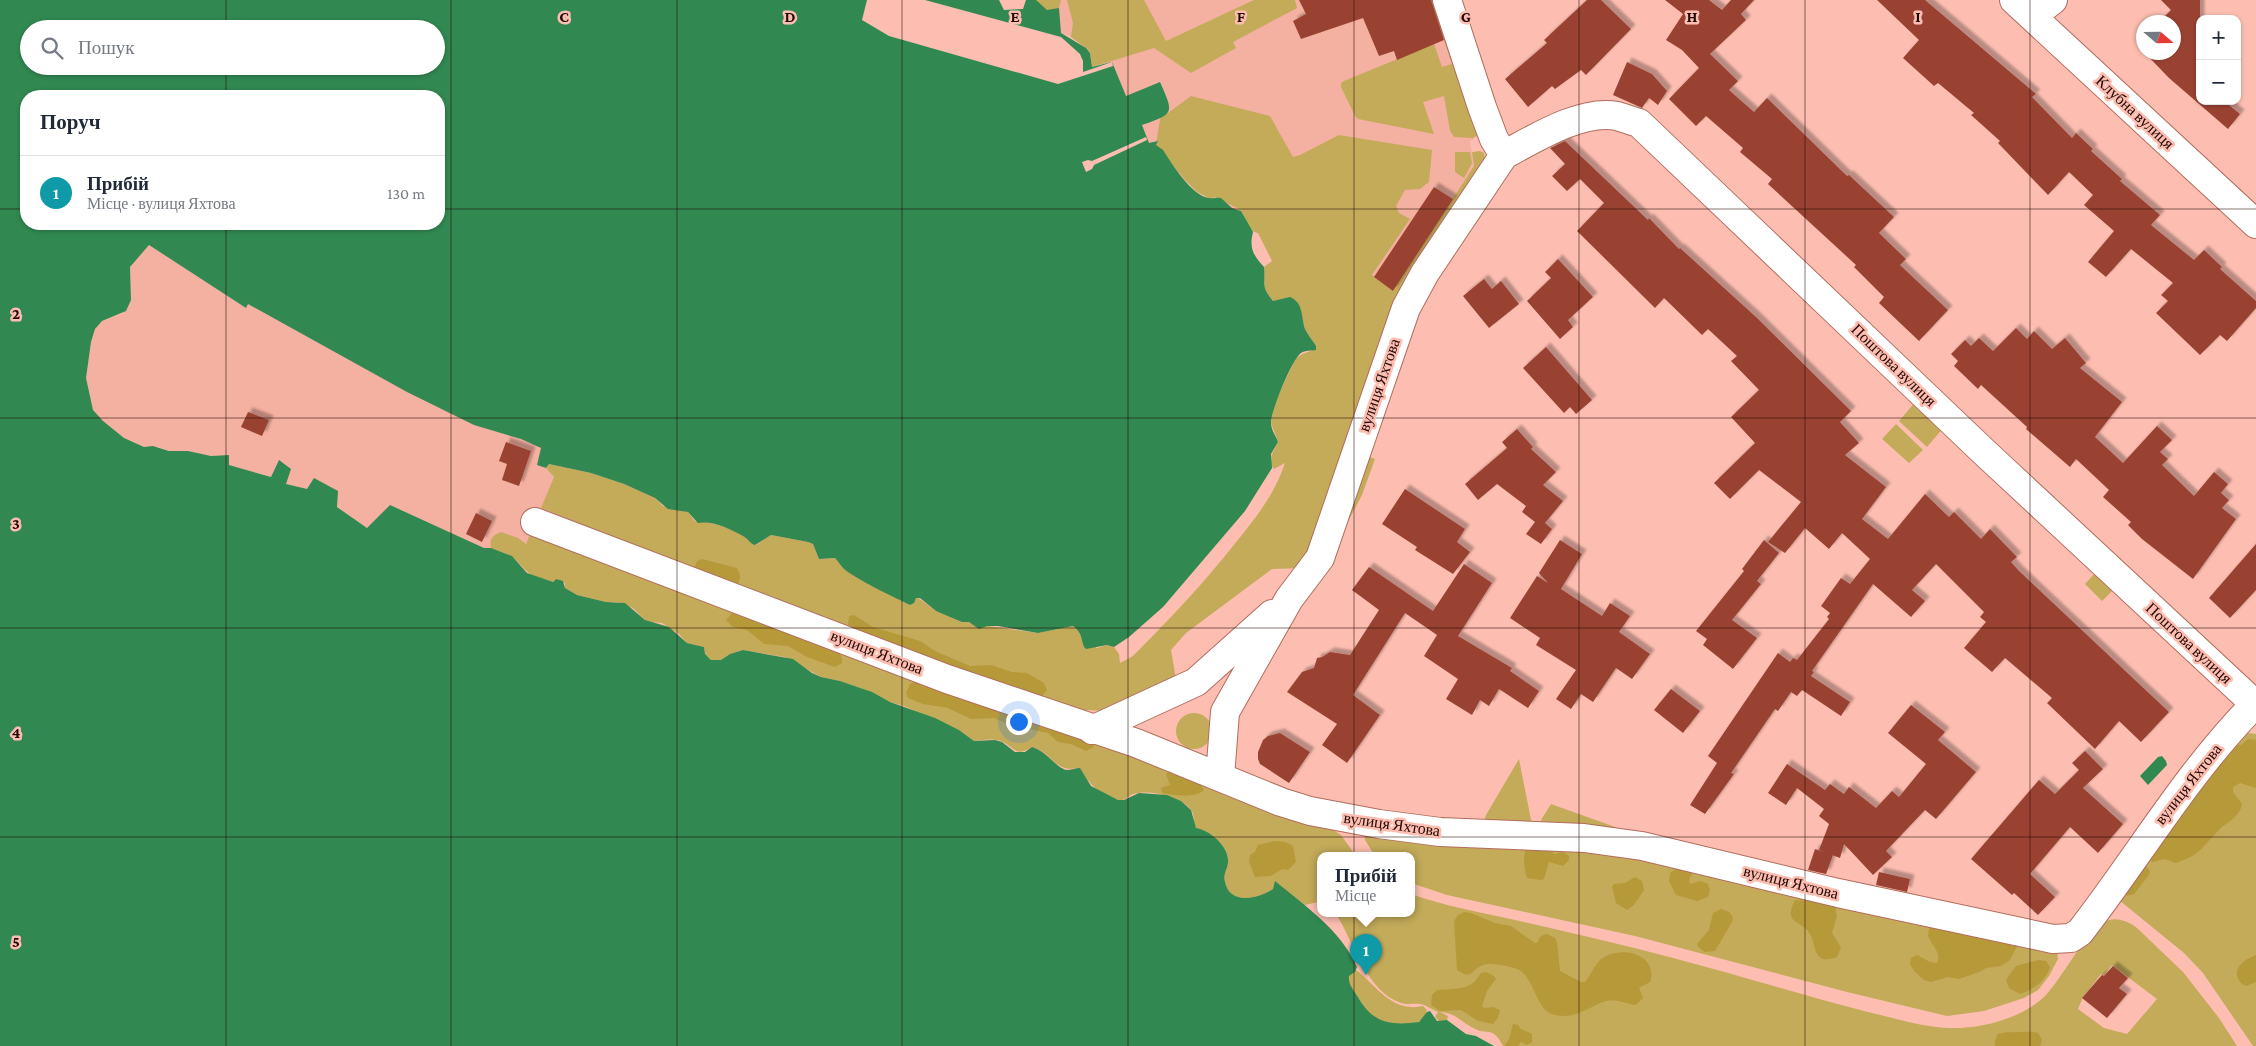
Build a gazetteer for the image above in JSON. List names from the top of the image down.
{
  "streets": {
    "street": ["Клубна вулиця", "Поштова вулиця", "вулиця Яхтова"]
  },
  "crossings": [
    ["Поштова вулиця", "вулиця Яхтова"]
  ],
  "north": "right",
  "page": {
    "map_buttons": ["+", "−"],
    "search": "Пошук",
    "heading": "Поруч",
    "list": [
      {
        "mark": "1",
        "name": "Прибій",
        "note": "Місце · вулиця Яхтова",
        "value": "130 m"
      }
    ],
    "popup": ["Прибій", "Місце"],
    "pins": "1"
  },
  "grid": {
    "columns": [
      "C",
      "D",
      "E",
      "F",
      "G",
      "H",
      "I"
    ],
    "rows": [
      "2",
      "3",
      "4",
      "5"
    ]
  }
}
